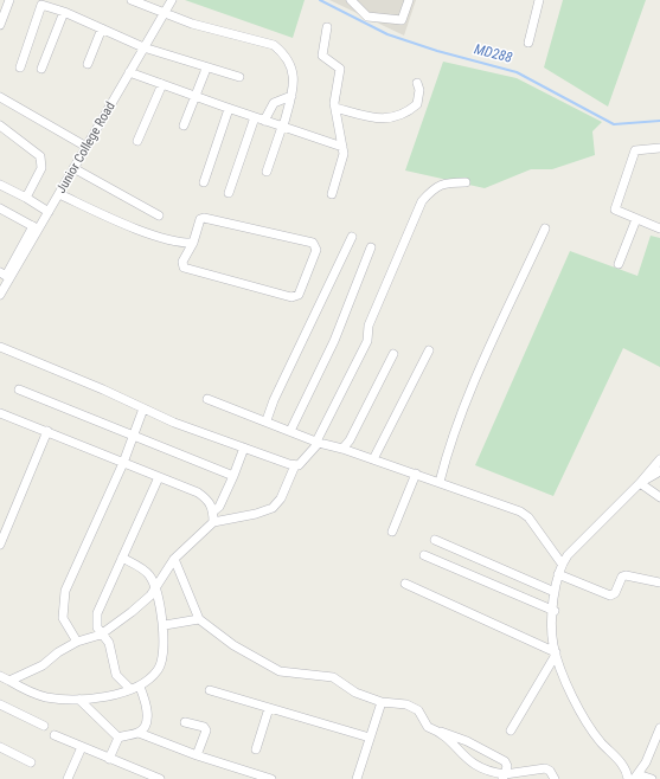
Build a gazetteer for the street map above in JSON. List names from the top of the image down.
{
  "streets": {
    "street": ["Junior College Road"]
  },
  "water": ["MD288"]
}
